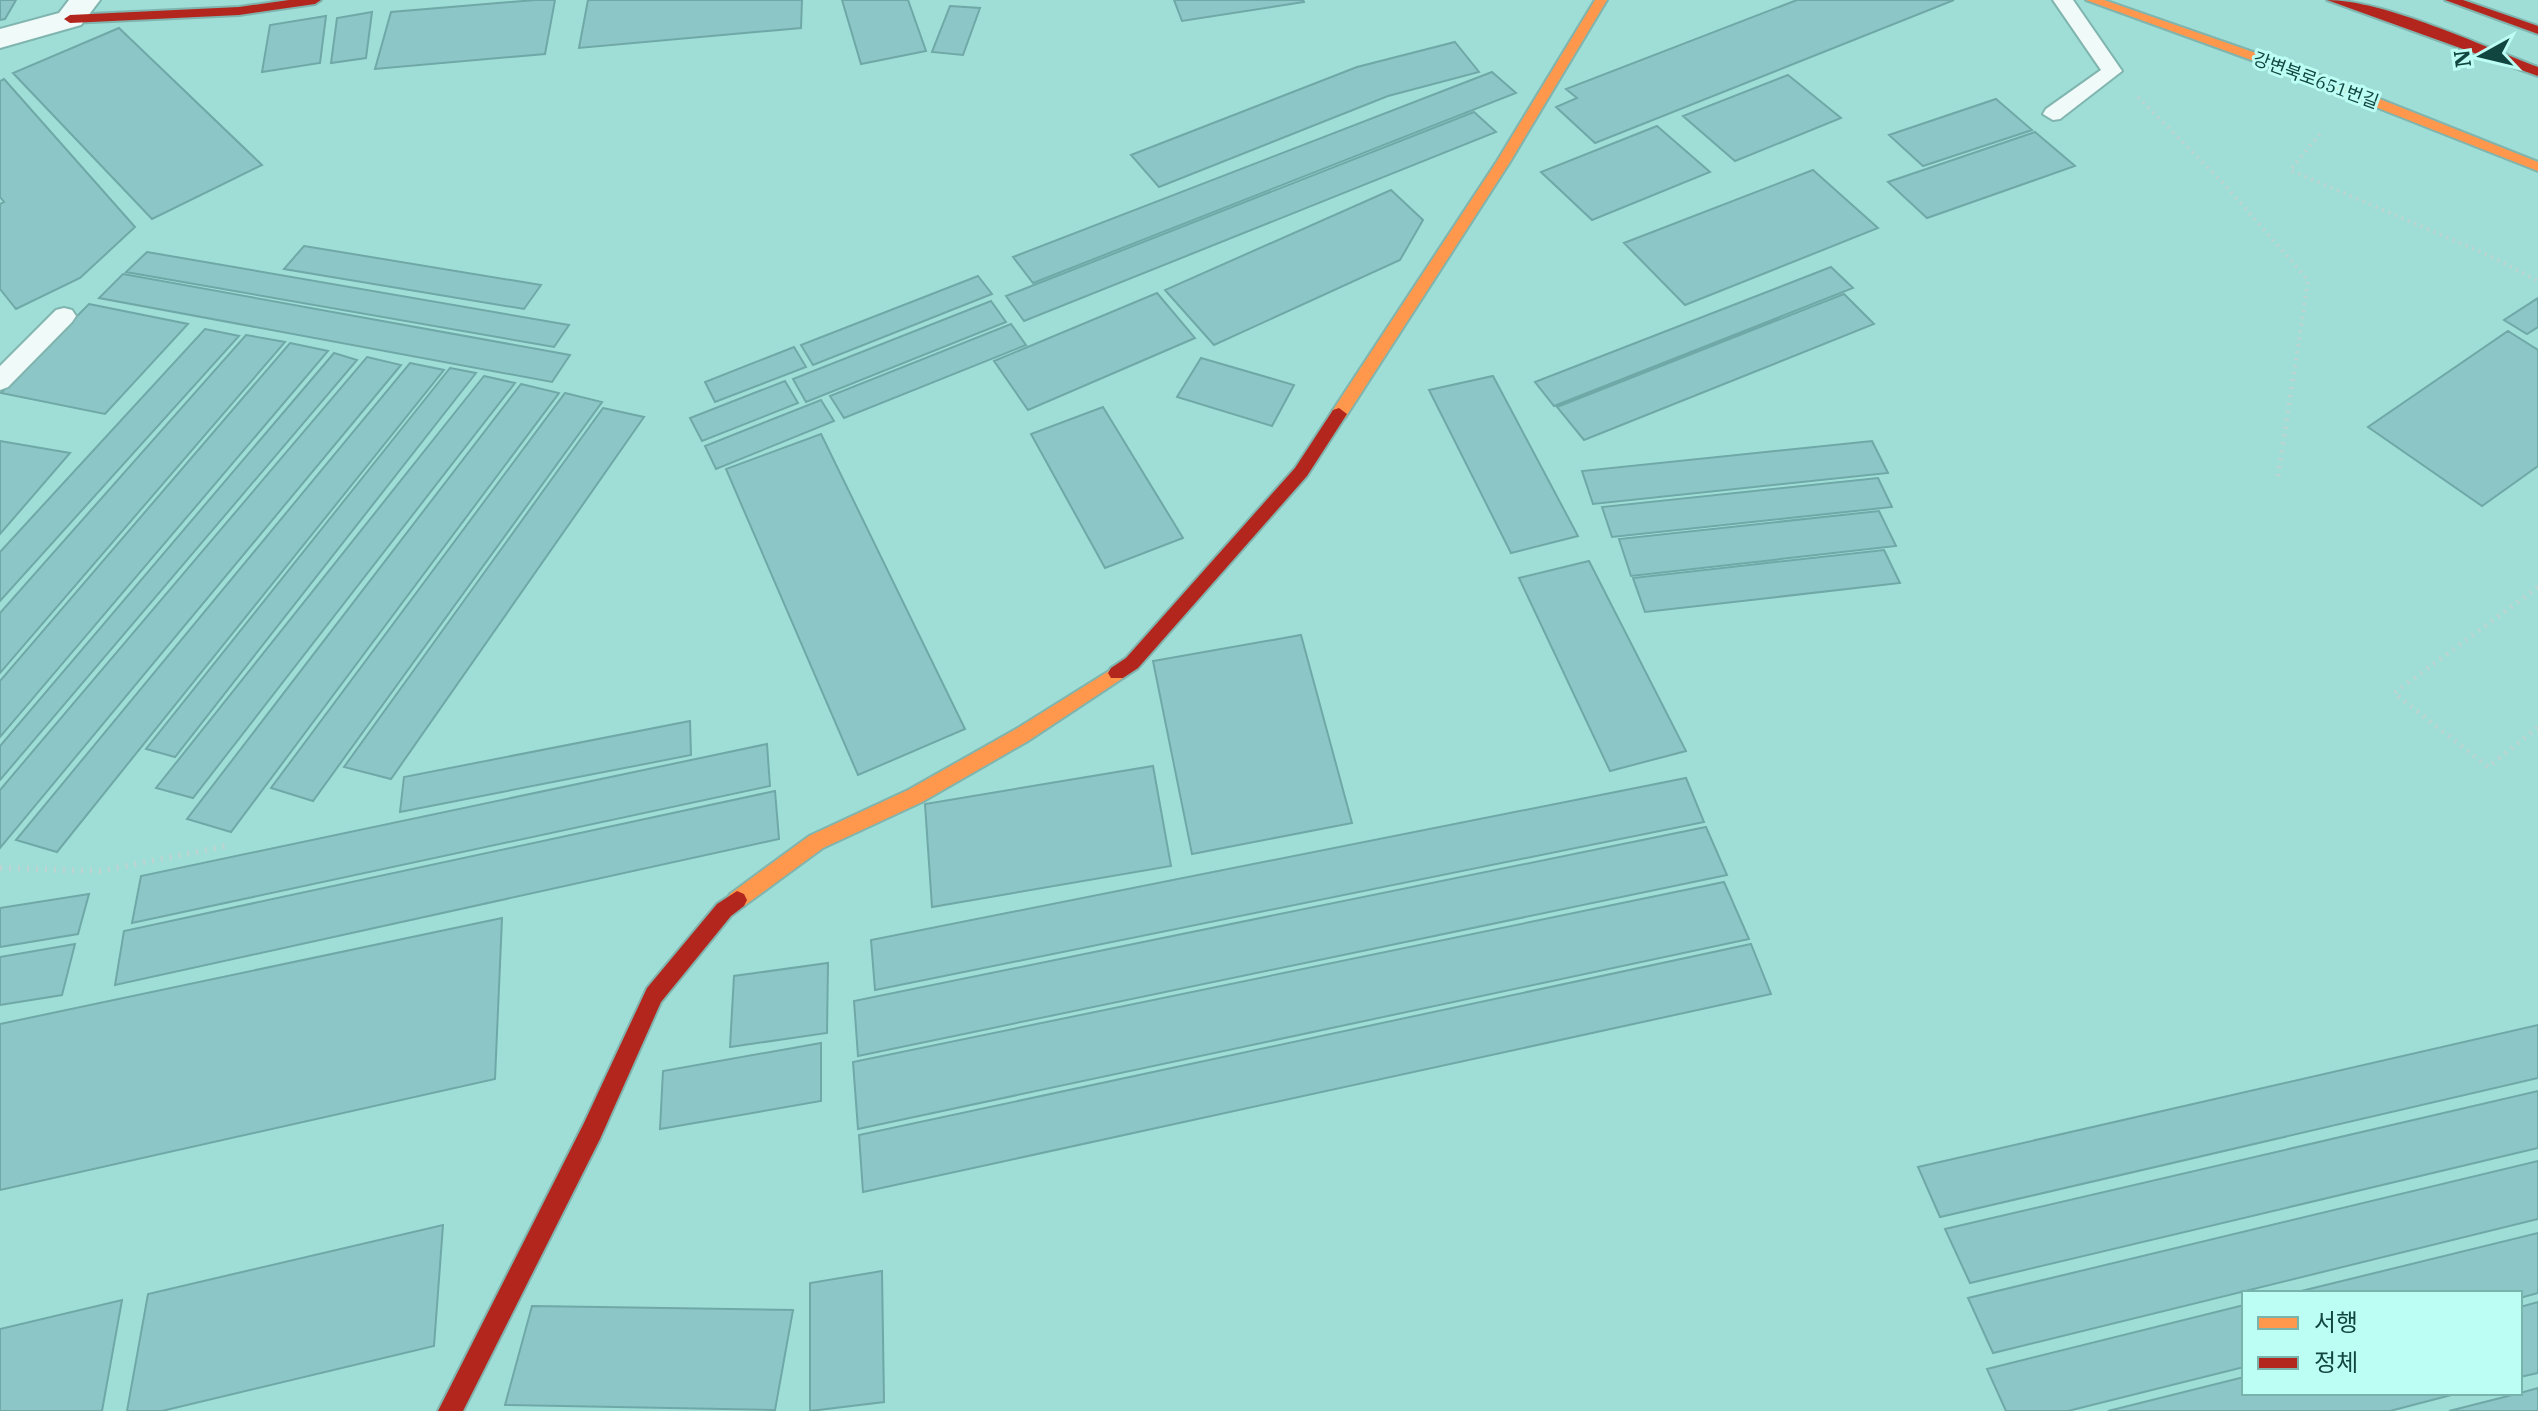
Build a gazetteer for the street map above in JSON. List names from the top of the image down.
{
  "streets": {
    "main road": ["강변북로651번길"]
  },
  "legend": ["서행", "정체"],
  "north": "left"
}
